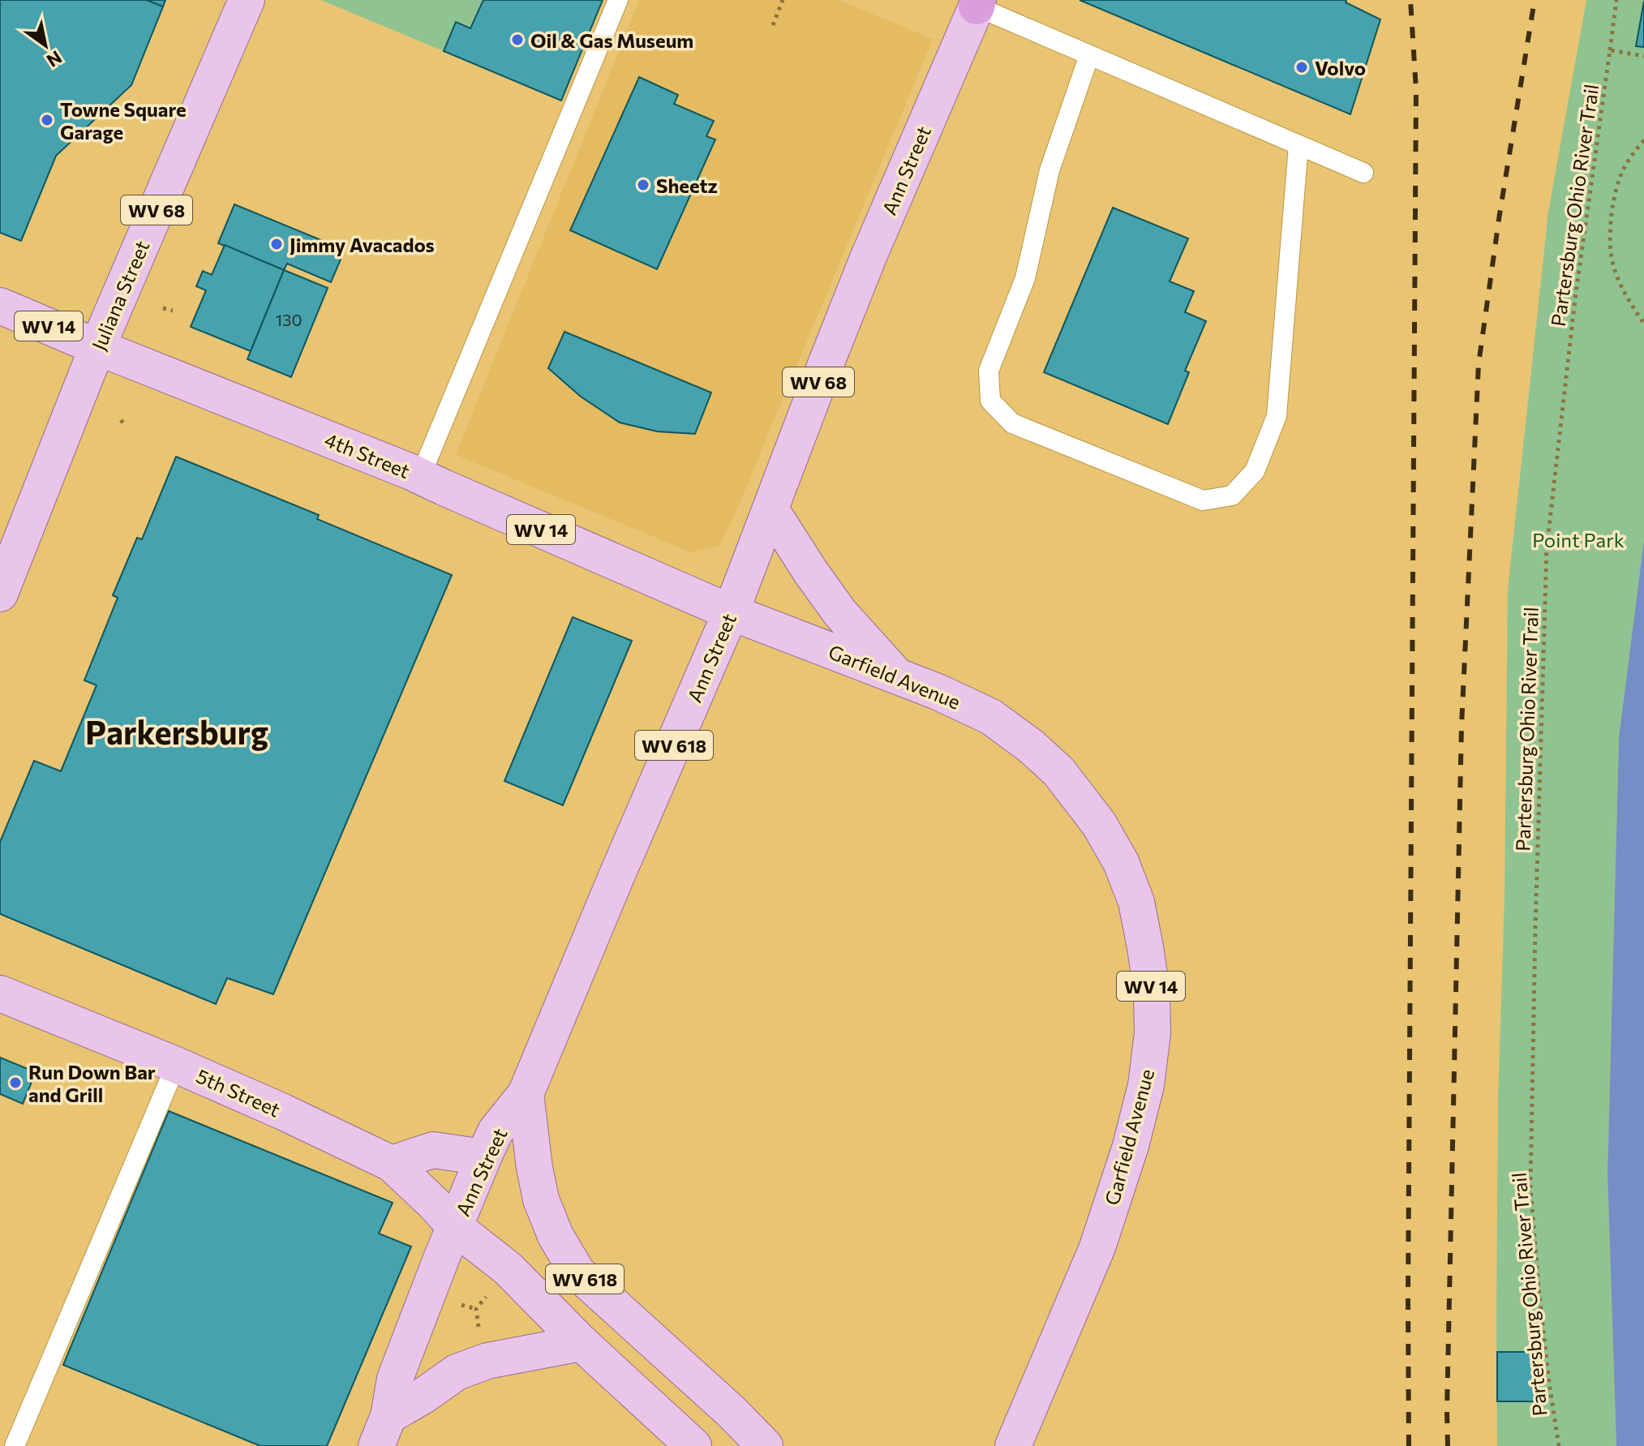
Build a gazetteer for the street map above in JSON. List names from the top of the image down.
{
  "streets": {
    "main road": [
      "Ann Street",
      "WV 68",
      "Juliana Street",
      "WV 14",
      "4th Street",
      "Garfield Avenue",
      "WV 618",
      "5th Street"
    ],
    "path": ["Partersburg Ohio River Trail"]
  },
  "crossings": [
    ["Ann Street", "4th Street"],
    ["Ann Street", "Garfield Avenue"],
    ["Ann Street", "WV 618"],
    ["Ann Street", "5th Street"],
    ["Juliana Street", "4th Street"],
    ["4th Street", "Garfield Avenue"]
  ],
  "districts": ["Parkersburg"],
  "parks": ["Point Park"],
  "places": [
    "Oil & Gas Museum",
    "Volvo",
    "Towne Square Garage",
    "Sheetz",
    "Jimmy Avacados",
    "Run Down Bar and Grill"
  ],
  "house_numbers": ["130"],
  "north": "bottom right"
}
